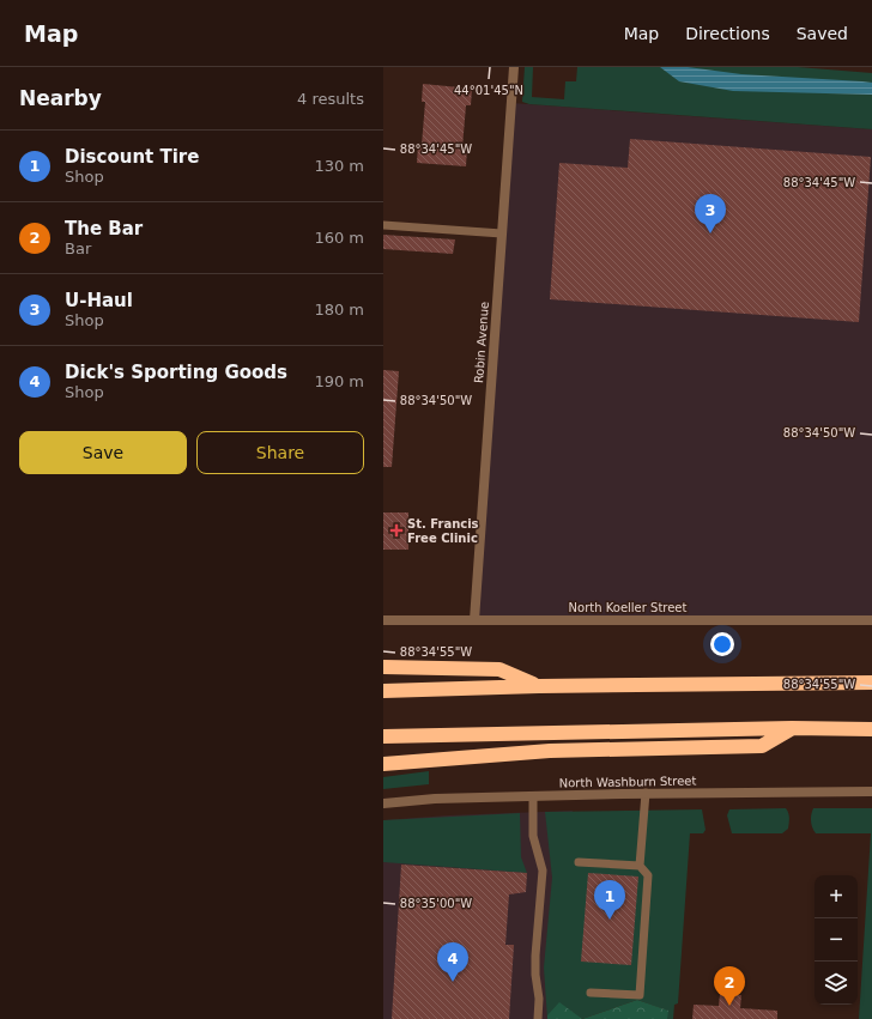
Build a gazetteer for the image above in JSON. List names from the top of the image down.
{
  "streets": {
    "street": ["Robin Avenue", "North Koeller Street", "North Washburn Street"]
  },
  "crossings": [
    ["Robin Avenue", "North Koeller Street"]
  ],
  "places": {
    "health": ["St. Francis Free Clinic"]
  },
  "page": {
    "header": "Map",
    "nav": ["Map", "Directions", "Saved"],
    "heading": ["Nearby", "4 results"],
    "list": [
      {
        "mark": "1",
        "name": "Discount Tire",
        "note": "Shop",
        "value": "130 m"
      },
      {
        "mark": "2",
        "name": "The Bar",
        "note": "Bar",
        "value": "160 m"
      },
      {
        "mark": "3",
        "name": "U-Haul",
        "note": "Shop",
        "value": "180 m"
      },
      {
        "mark": "4",
        "name": "Dick's Sporting Goods",
        "note": "Shop",
        "value": "190 m"
      }
    ],
    "pins": [
      "3",
      "1",
      "4",
      "2"
    ],
    "buttons": ["Save", "Share"],
    "map_buttons": ["+", "−"]
  },
  "coordinates": [
    "44°01'45\"N",
    "88°34'45\"W",
    "88°34'50\"W",
    "88°34'55\"W",
    "88°35'00\"W"
  ]
}
